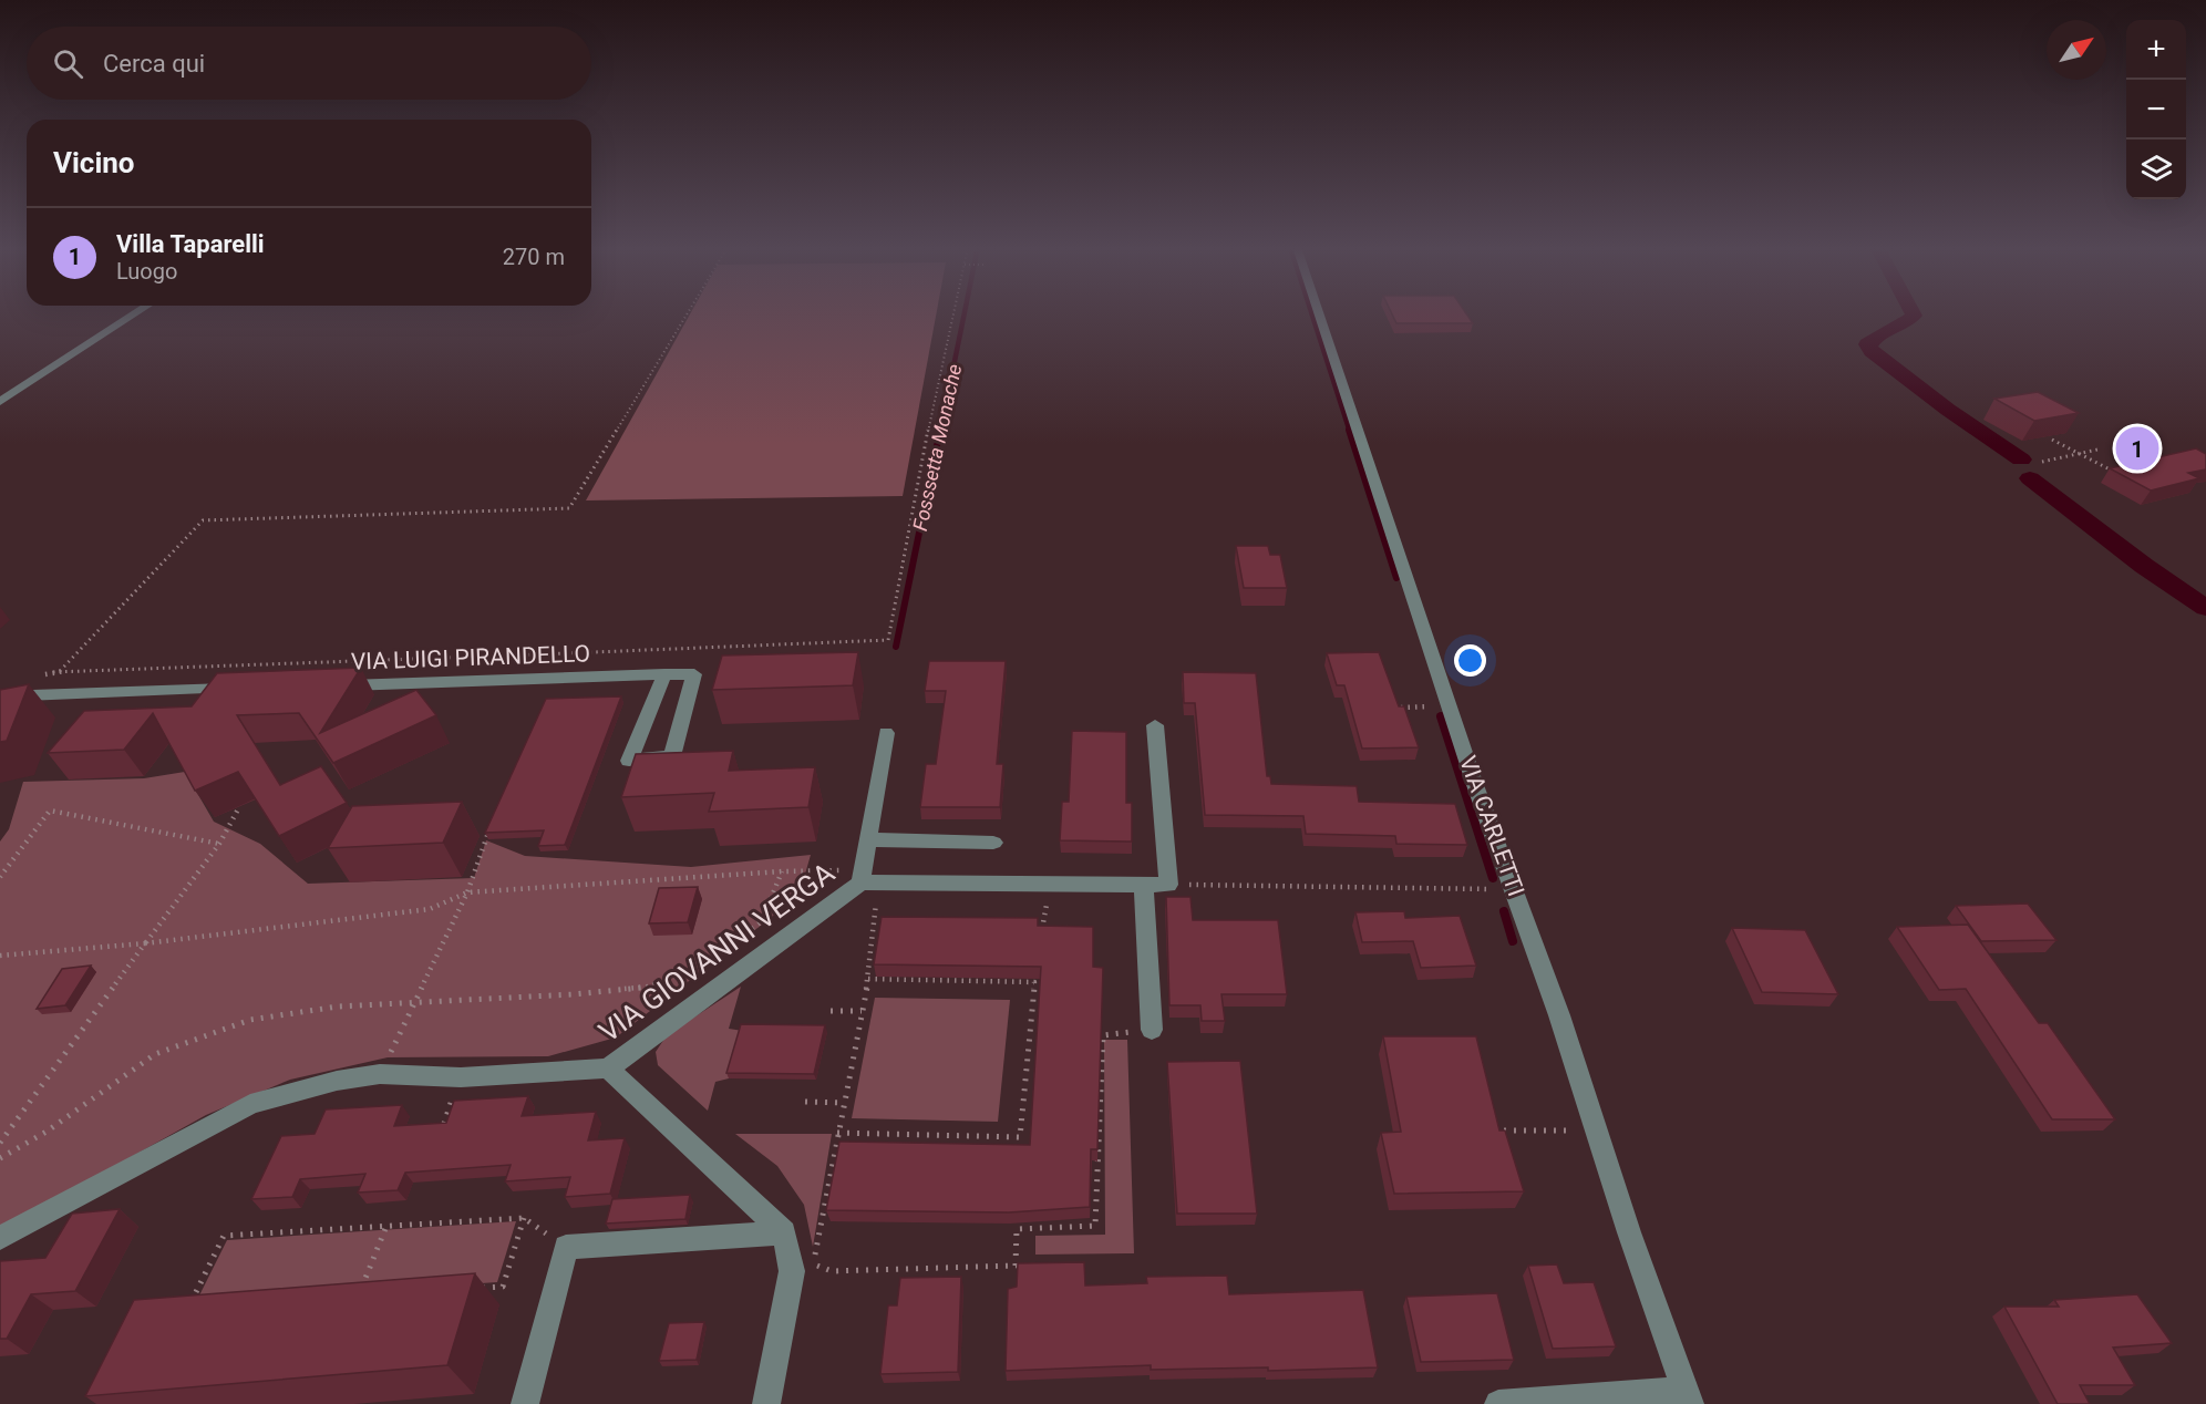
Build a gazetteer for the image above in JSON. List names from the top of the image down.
{
  "streets": {
    "street": ["VIA LUIGI PIRANDELLO", "VIA CARLETTI", "VIA GIOVANNI VERGA"]
  },
  "water": ["Fosssetta Monache"],
  "north": "top right",
  "page": {
    "map_buttons": ["+", "−"],
    "search": "Cerca qui",
    "heading": "Vicino",
    "list": [
      {
        "mark": "1",
        "name": "Villa Taparelli",
        "note": "Luogo",
        "value": "270 m"
      }
    ],
    "pins": "1"
  }
}
